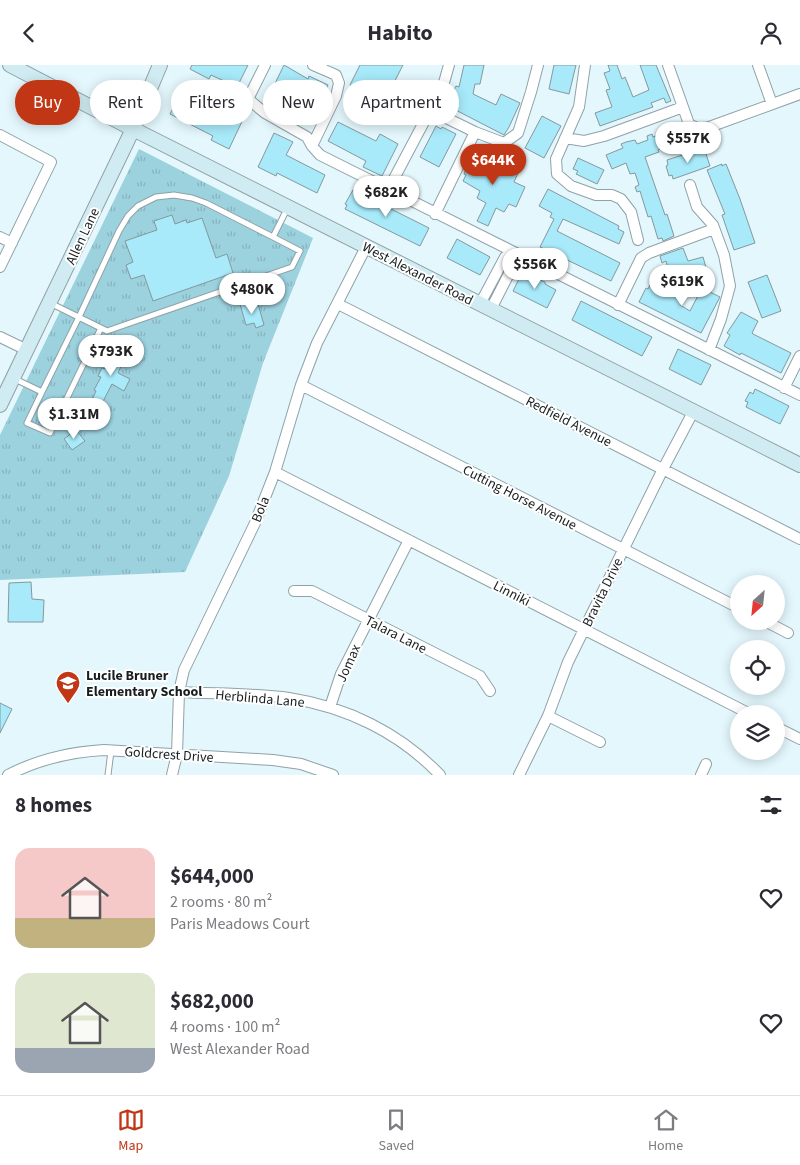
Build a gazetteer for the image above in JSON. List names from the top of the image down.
{
  "streets": {
    "main road": ["Allen Lane", "West Alexander Road"],
    "street": [
      "Redfield Avenue",
      "Cutting Horse Avenue",
      "Bola",
      "Bravita Drive",
      "Linniki",
      "Talara Lane",
      "Jomax",
      "Herblinda Lane",
      "Goldcrest Drive"
    ]
  },
  "crossings": [
    ["Allen Lane", "West Alexander Road"],
    ["West Alexander Road", "Bola"],
    ["West Alexander Road", "Bravita Drive"],
    ["Redfield Avenue", "Bola"],
    ["Redfield Avenue", "Bravita Drive"],
    ["Cutting Horse Avenue", "Bola"],
    ["Cutting Horse Avenue", "Bravita Drive"],
    ["Bola", "Linniki"],
    ["Bola", "Herblinda Lane"],
    ["Bola", "Goldcrest Drive"],
    ["Bravita Drive", "Linniki"],
    ["Linniki", "Jomax"],
    ["Talara Lane", "Jomax"],
    ["Jomax", "Herblinda Lane"]
  ],
  "places": {
    "school or university": ["Lucile Bruner Elementary School"]
  },
  "north": "bottom left",
  "page": {
    "header": "Habito",
    "chip": [
      "Buy",
      "Rent",
      "Filters",
      "New",
      "Apartment"
    ],
    "price": [
      "$557K",
      "$644K",
      "$682K",
      "$556K",
      "$619K",
      "$480K",
      "$793K",
      "$1.31M"
    ],
    "heading": "8 homes",
    "list": [
      {
        "name": "$644,000",
        "note": "2 rooms · 80 m² · Paris Meadows Court"
      },
      {
        "name": "$682,000",
        "note": "4 rooms · 100 m² · West Alexander Road"
      }
    ],
    "tabs": ["Map", "Saved", "Home"]
  }
}
